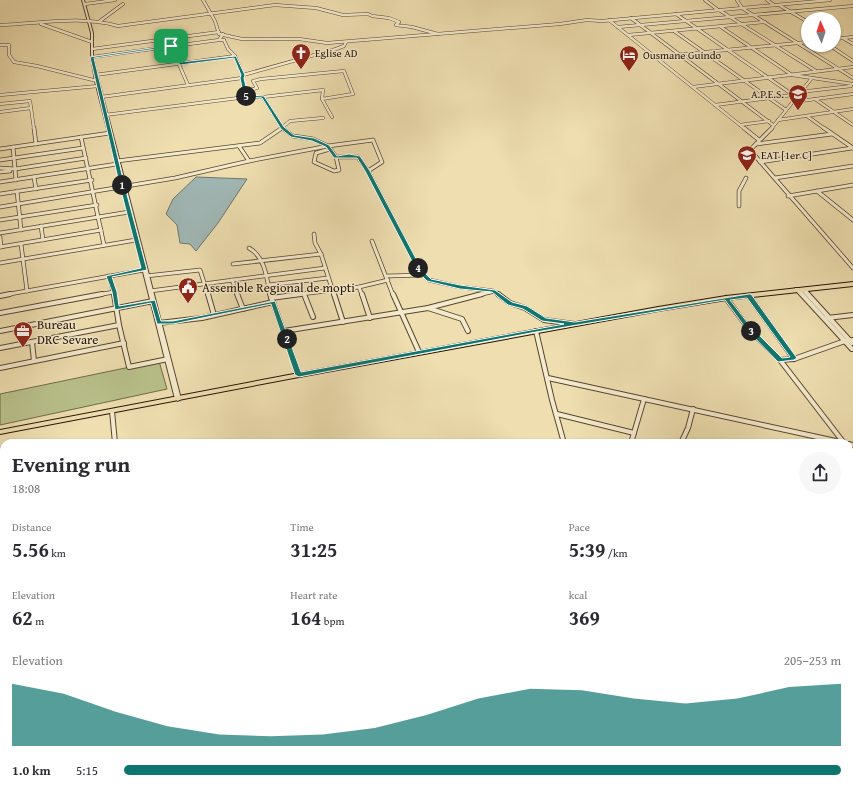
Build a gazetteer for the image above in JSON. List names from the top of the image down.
{
  "places": {
    "church": ["Eglise AD"],
    "hotel": ["Ousmane Guindo"],
    "school or university": ["A.P.E.S.", "EAT [1er C]"],
    "public building": ["Assemble Regional de mopti"],
    "office": ["Bureau DRC Sevare"]
  },
  "north": "top",
  "page": {
    "pins": [
      "5",
      "1",
      "4",
      "3",
      "2"
    ],
    "heading": ["Evening run", "18:08"],
    "stats": [
      ["Distance", "5.56 km"],
      ["Time", "31:25"],
      ["Pace", "5:39 /km"],
      ["Elevation", "62 m"],
      ["Heart rate", "164 bpm"],
      ["kcal", "369"]
    ],
    "chart": ["Elevation", "205–253 m"],
    "list": [
      {
        "name": "1.0 km",
        "note": "5:15"
      }
    ]
  }
}
